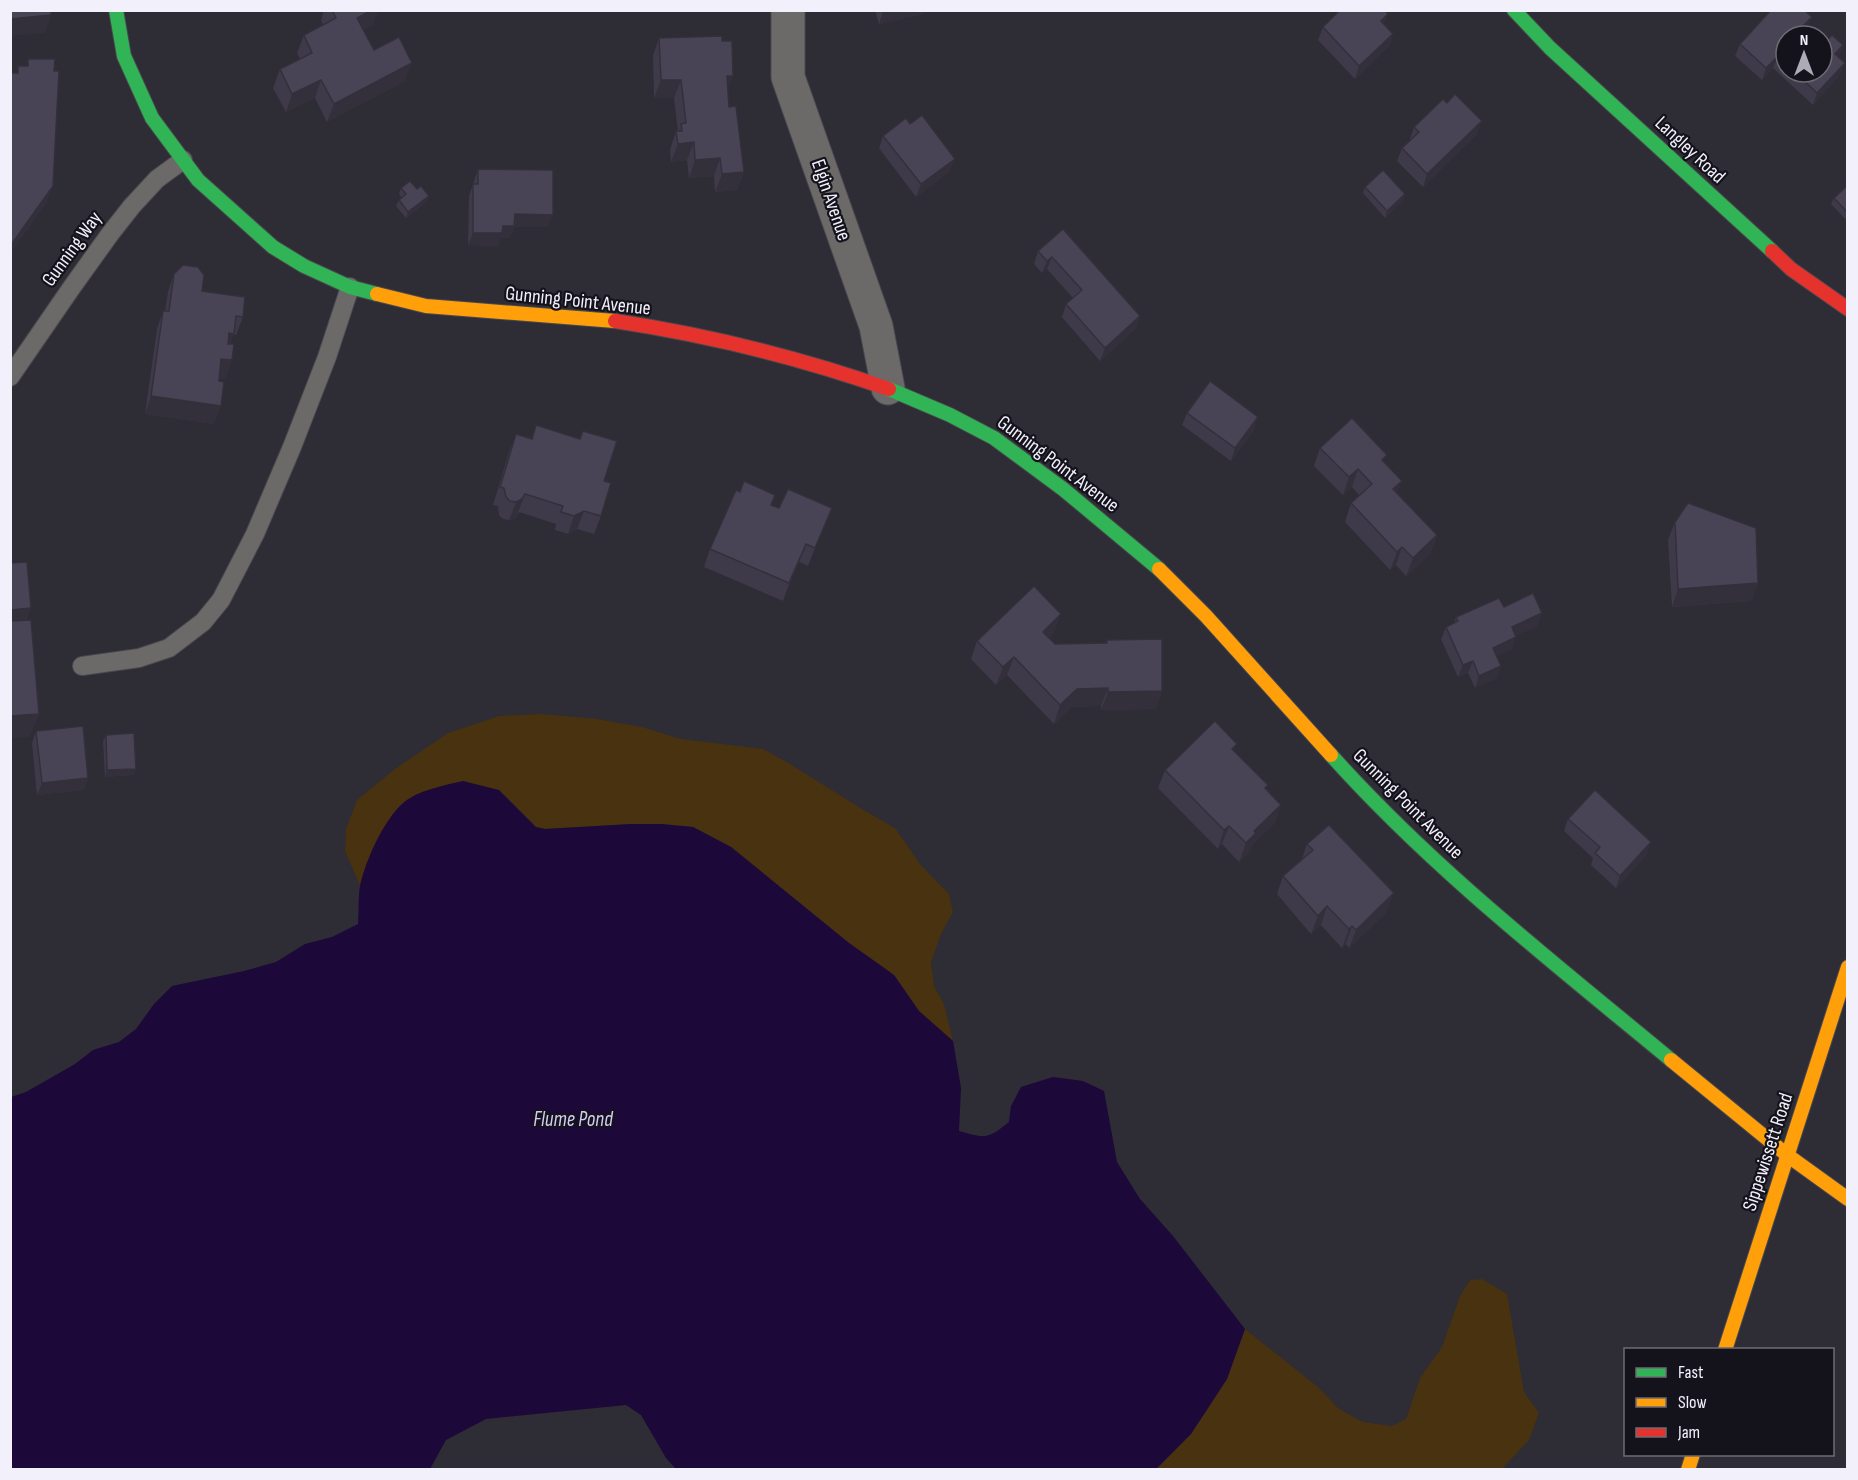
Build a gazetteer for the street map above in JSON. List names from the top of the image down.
{
  "streets": {
    "street": [
      "Langley Road",
      "Elgin Avenue",
      "Gunning Point Avenue",
      "Sippewissett Road"
    ],
    "lane": ["Gunning Way"]
  },
  "crossings": [
    ["Elgin Avenue", "Gunning Point Avenue"],
    ["Gunning Way", "Gunning Point Avenue"],
    ["Gunning Point Avenue", "Sippewissett Road"]
  ],
  "water": ["Flume Pond"],
  "legend": ["Fast", "Slow", "Jam"],
  "north": "top"
}
